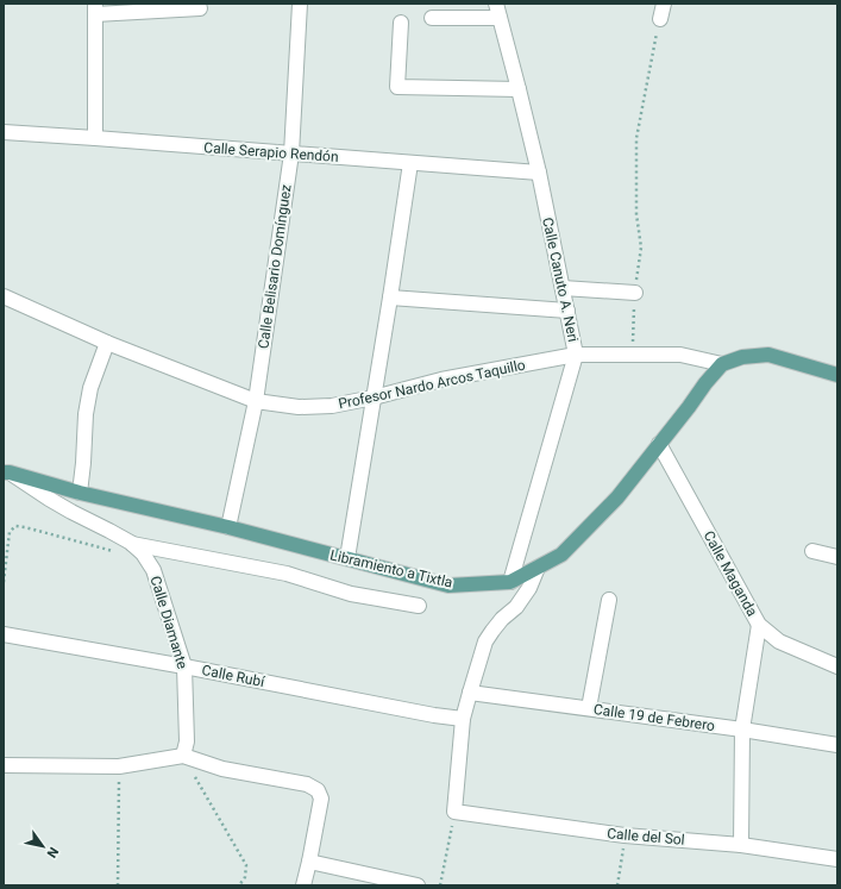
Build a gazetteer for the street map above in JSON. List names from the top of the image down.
{
  "streets": {
    "main road": ["Libramiento a Tixtla"],
    "street": [
      "Calle Serapio Rendón",
      "Calle Belisario Domínguez",
      "Calle Canuto A. Neri",
      "Profesor Nardo Arcos Taquillo",
      "Calle Maganda",
      "Calle Diamante",
      "Calle Rubí",
      "Calle 19 de Febrero",
      "Calle del Sol"
    ]
  },
  "crossings": [
    ["Calle Serapio Rendón", "Calle Belisario Domínguez"],
    ["Calle Serapio Rendón", "Calle Canuto A. Neri"],
    ["Calle Belisario Domínguez", "Profesor Nardo Arcos Taquillo"],
    ["Calle Belisario Domínguez", "Libramiento a Tixtla"],
    ["Calle Canuto A. Neri", "Profesor Nardo Arcos Taquillo"],
    ["Calle Canuto A. Neri", "Libramiento a Tixtla"],
    ["Profesor Nardo Arcos Taquillo", "Libramiento a Tixtla"],
    ["Libramiento a Tixtla", "Calle Maganda"],
    ["Libramiento a Tixtla", "Calle Diamante"],
    ["Calle Diamante", "Calle Rubí"]
  ],
  "north": "bottom right"
}
